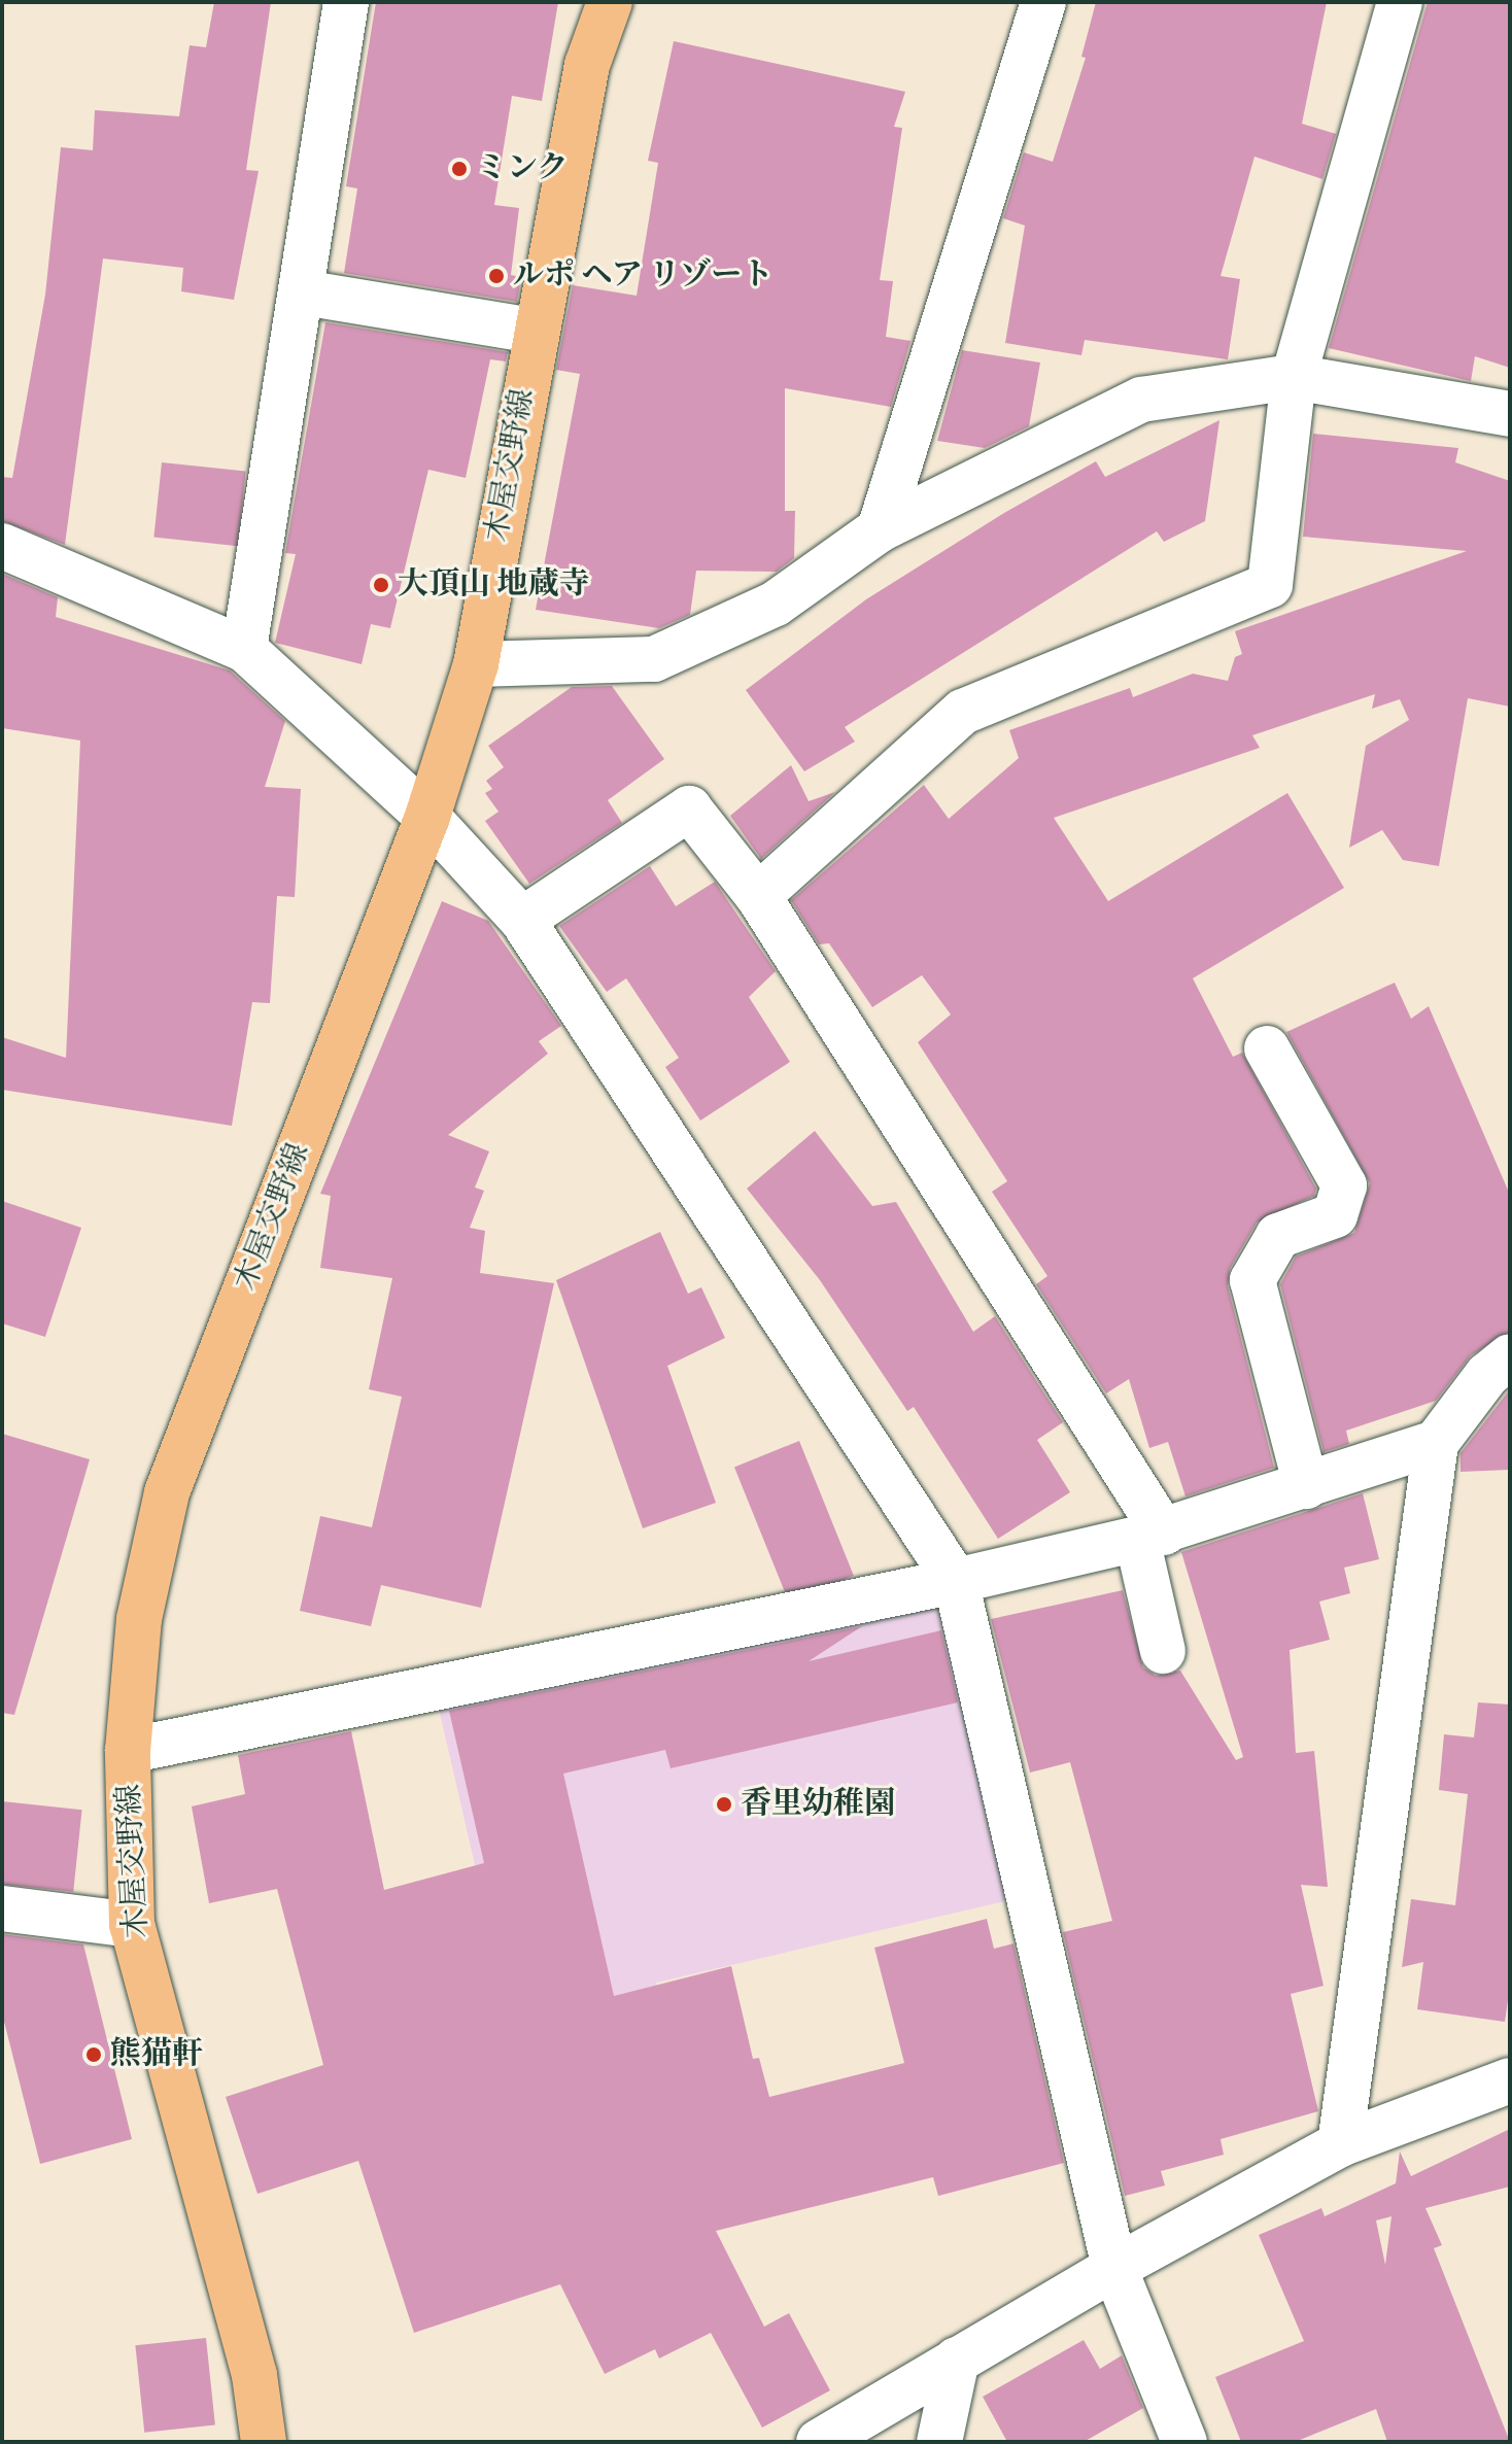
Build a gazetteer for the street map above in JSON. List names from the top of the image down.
{
  "streets": {
    "main road": ["木屋交野線"]
  },
  "places": [
    "ミンク",
    "ルポ ヘア リゾート",
    "大頂山 地蔵寺",
    "香里幼稚園",
    "熊猫軒"
  ]
}
